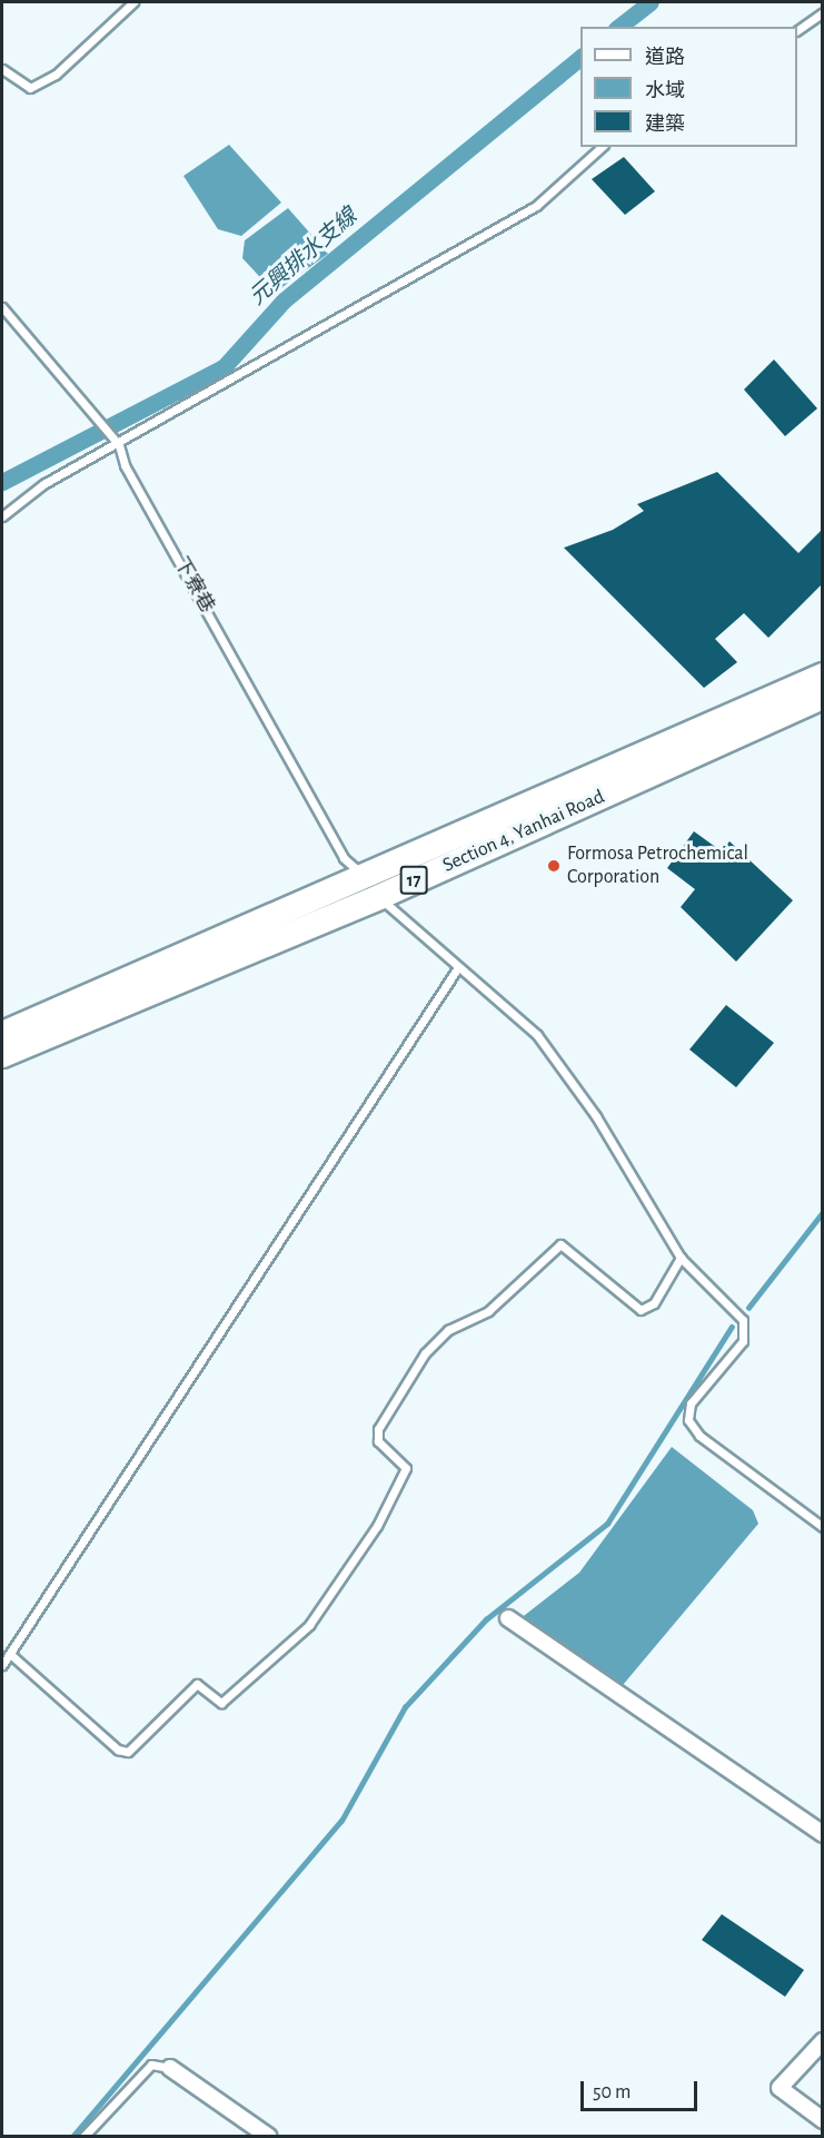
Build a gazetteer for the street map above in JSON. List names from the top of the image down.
{
  "streets": {
    "main road": ["Section 4, Yanhai Road", "17"],
    "lane": ["下寮巷"]
  },
  "crossings": [
    ["下寮巷", "Section 4, Yanhai Road"]
  ],
  "water": ["元興排水支線"],
  "places": ["Formosa Petrochemical Corporation"],
  "legend": ["道路", "水域", "建築"],
  "scale_bar": "50 m"
}
